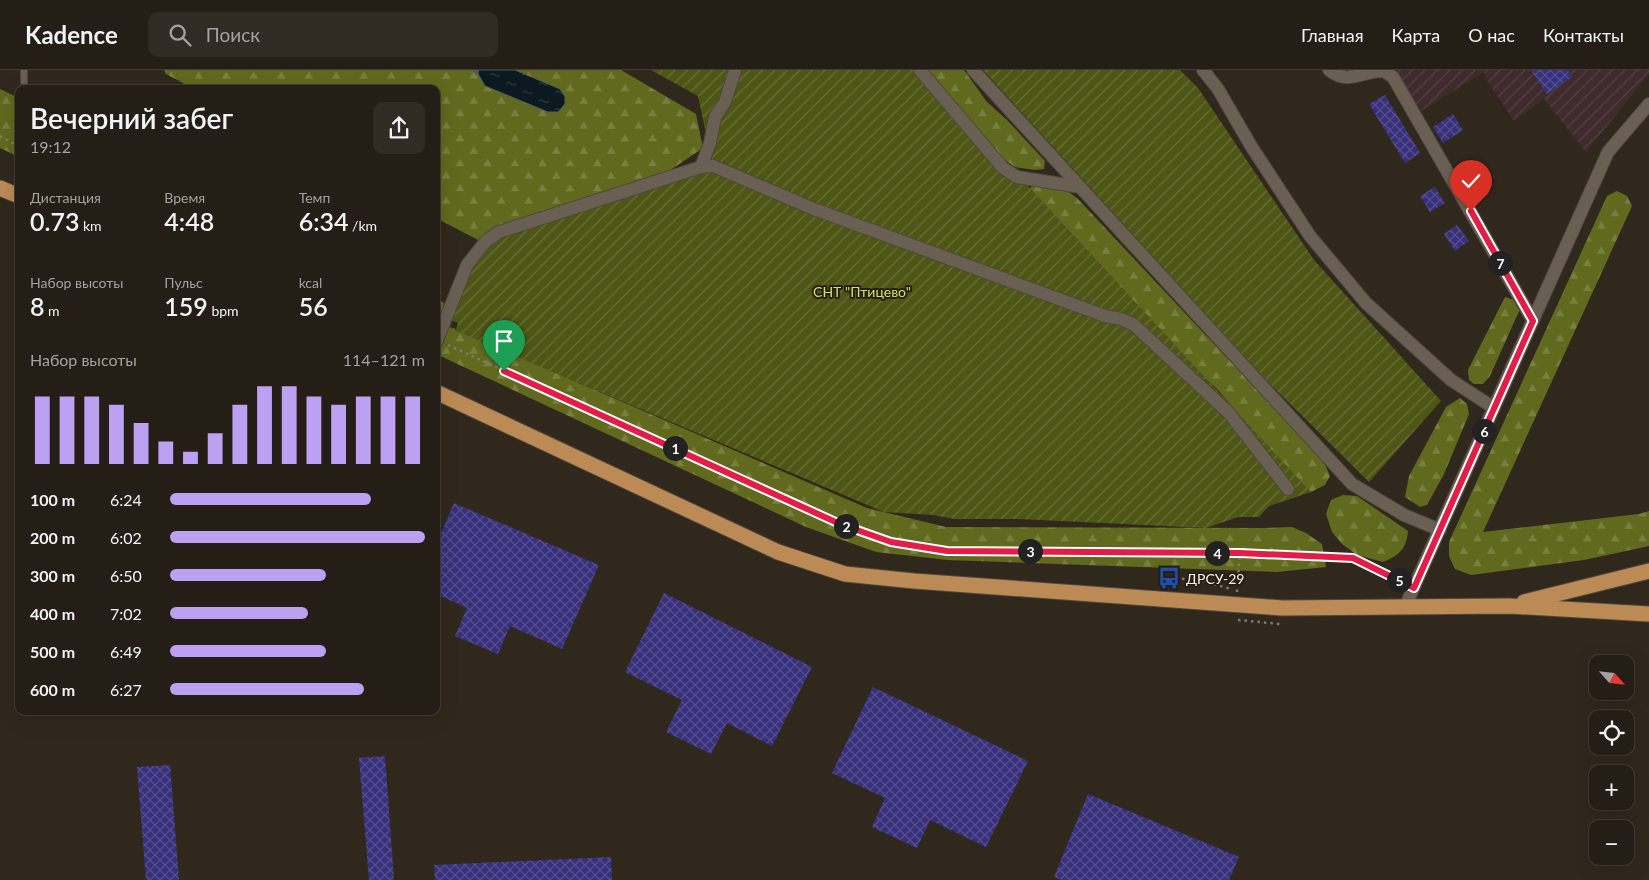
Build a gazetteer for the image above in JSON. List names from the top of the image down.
{
  "parks": ["СНТ \"Птицево\""],
  "places": {
    "bus stop": ["ДРСУ-29"]
  },
  "north": "bottom right",
  "page": {
    "header": "Kadence",
    "search": "Поиск",
    "nav": [
      "Главная",
      "Карта",
      "О нас",
      "Контакты"
    ],
    "heading": ["Вечерний забег", "19:12"],
    "stats": [
      ["Дистанция", "0.73 km"],
      ["Время", "4:48"],
      ["Темп", "6:34 /km"],
      ["Набор высоты", "8 m"],
      ["Пульс", "159 bpm"],
      ["kcal", "56"]
    ],
    "pins": [
      "7",
      "6",
      "1",
      "2",
      "3",
      "4",
      "5"
    ],
    "chart": ["Набор высоты", "114–121 m"],
    "list": [
      {
        "name": "100 m",
        "note": "6:24"
      },
      {
        "name": "200 m",
        "note": "6:02"
      },
      {
        "name": "300 m",
        "note": "6:50"
      },
      {
        "name": "400 m",
        "note": "7:02"
      },
      {
        "name": "500 m",
        "note": "6:49"
      },
      {
        "name": "600 m",
        "note": "6:27"
      }
    ],
    "map_buttons": ["+", "−"]
  }
}
